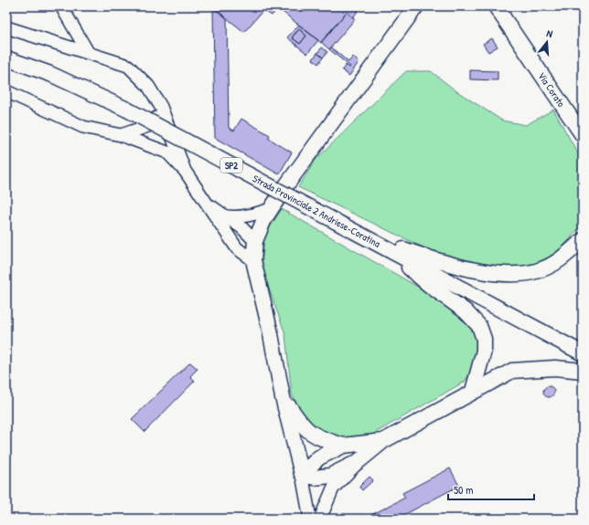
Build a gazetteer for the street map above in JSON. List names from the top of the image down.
{
  "streets": {
    "main road": ["Via Corato", "SP2", "Strada Provinciale 2 Andriese-Coratina"]
  },
  "scale_bar": "50 m",
  "north": "top"
}
